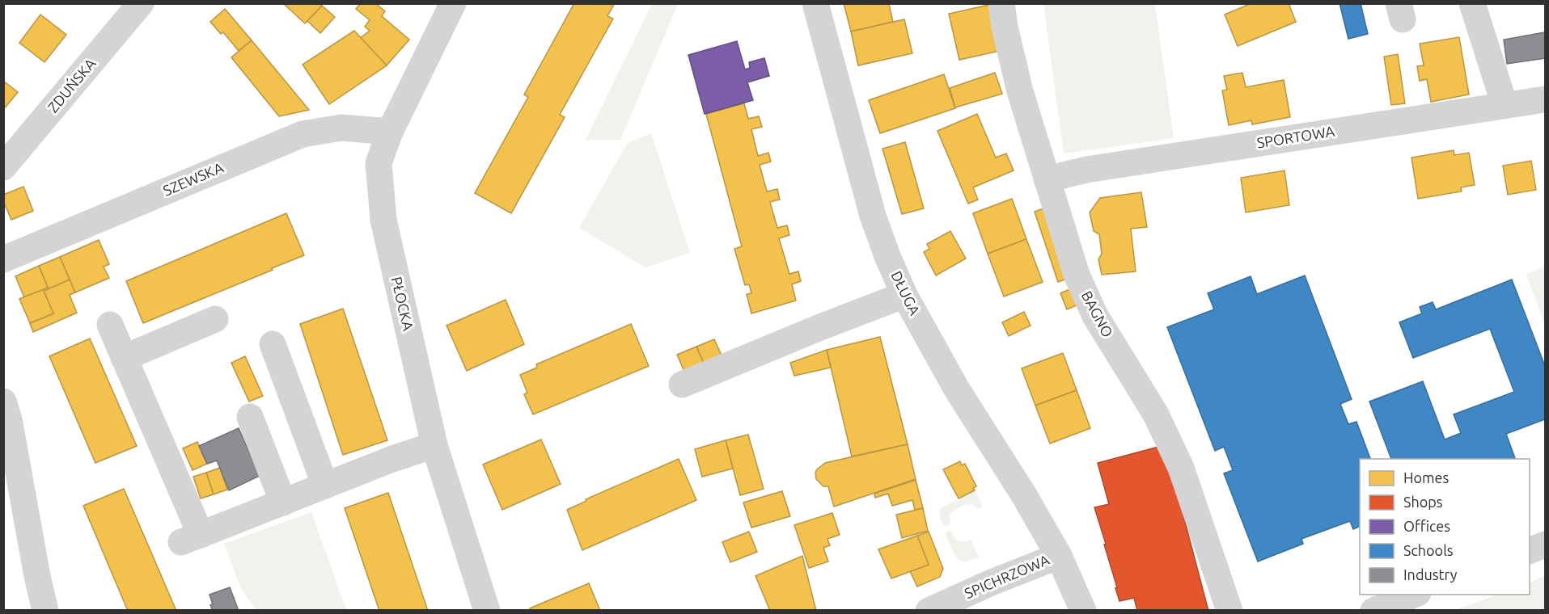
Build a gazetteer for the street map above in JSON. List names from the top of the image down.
{
  "streets": {
    "street": [
      "ZDUŃSKA",
      "SPORTOWA",
      "SZEWSKA",
      "DŁUGA",
      "PŁOCKA",
      "BAGNO",
      "SPICHRZOWA"
    ]
  },
  "crossings": [
    ["SPORTOWA", "BAGNO"],
    ["SZEWSKA", "PŁOCKA"],
    ["DŁUGA", "SPICHRZOWA"]
  ],
  "legend": [
    "Homes",
    "Shops",
    "Offices",
    "Schools",
    "Industry"
  ]
}
